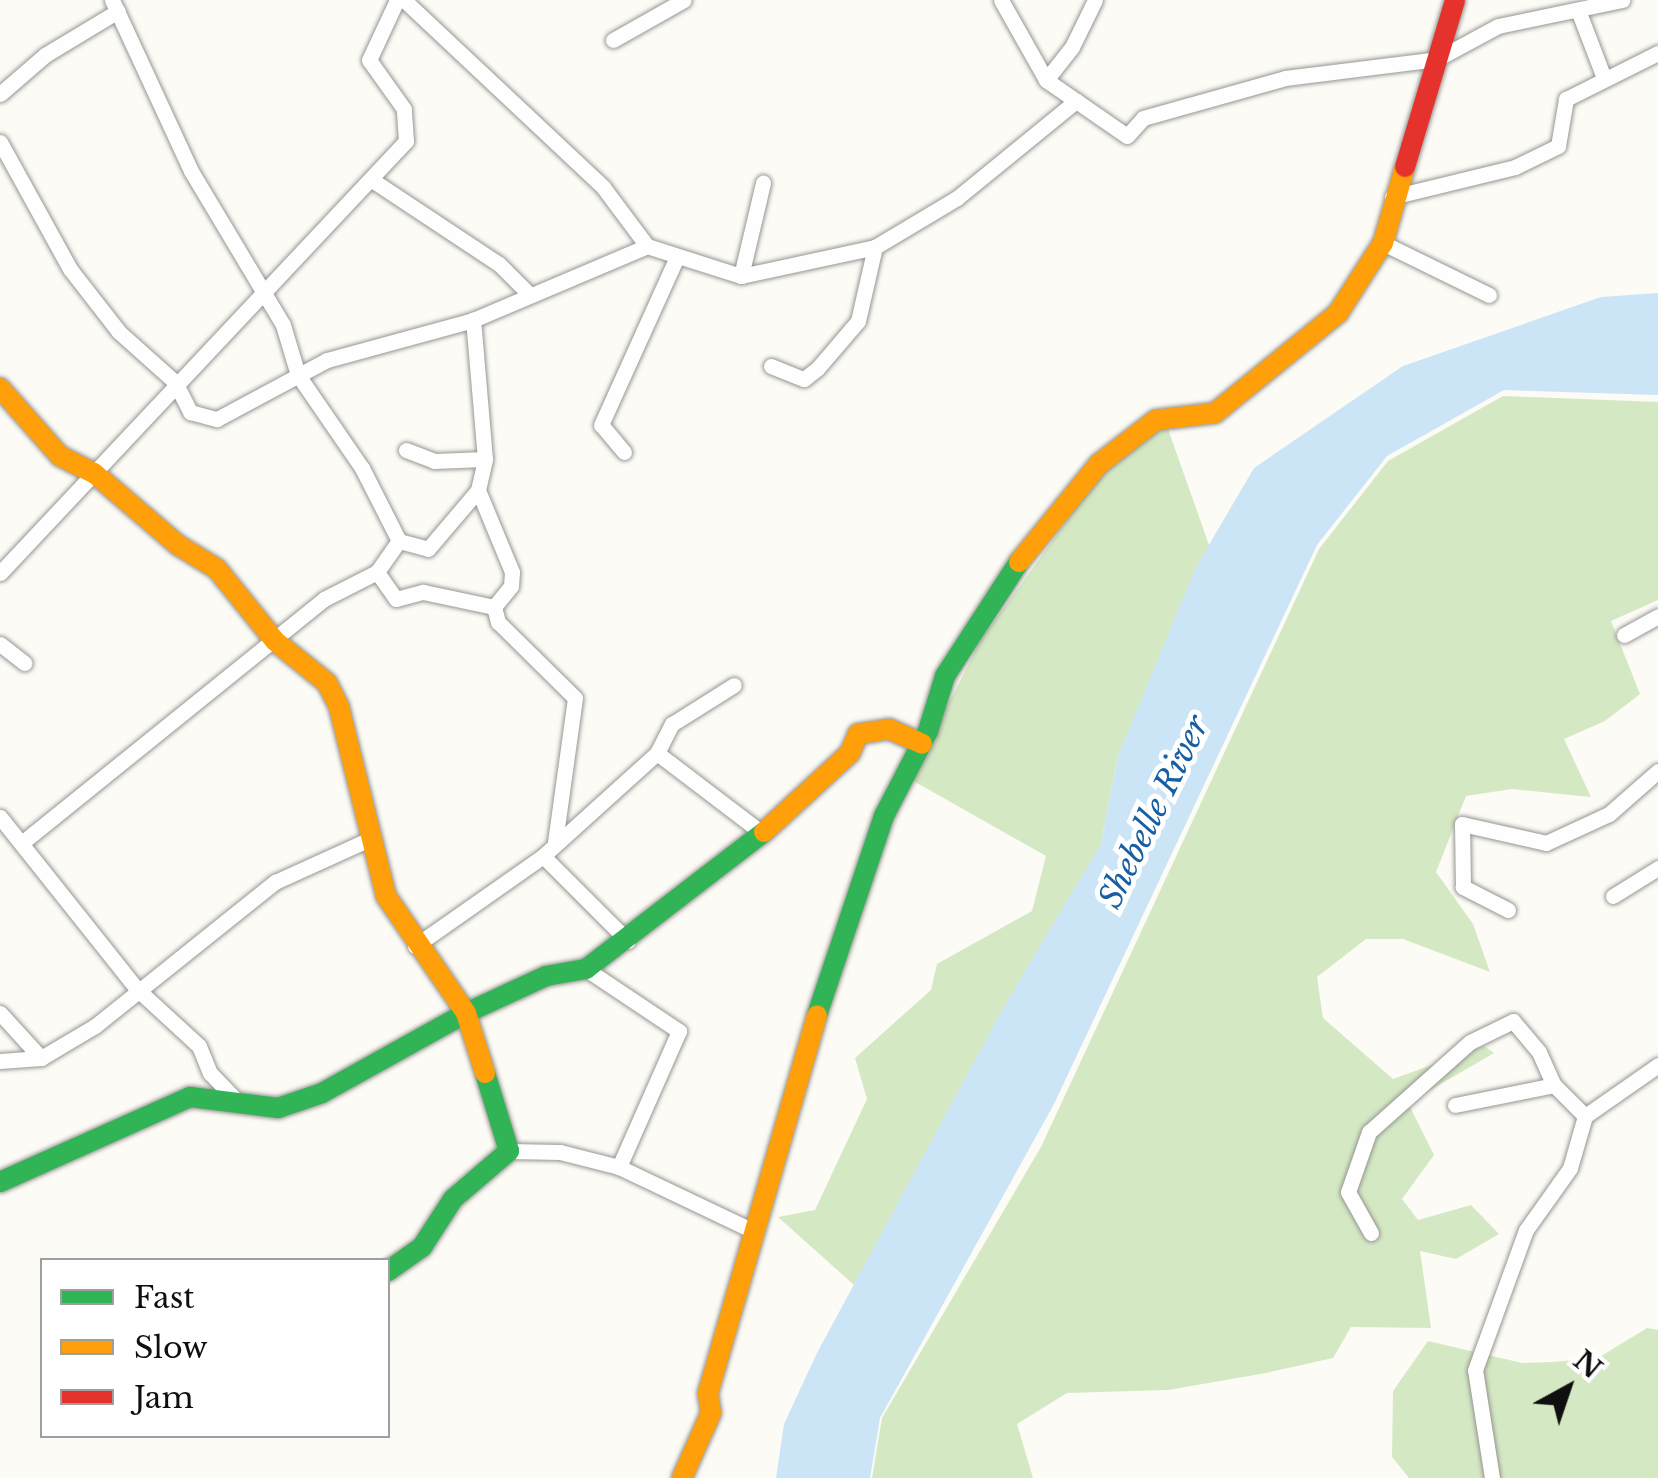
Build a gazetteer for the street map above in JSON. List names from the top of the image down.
{
  "water": ["Shebelle River"],
  "legend": ["Fast", "Slow", "Jam"],
  "north": "top right"
}
